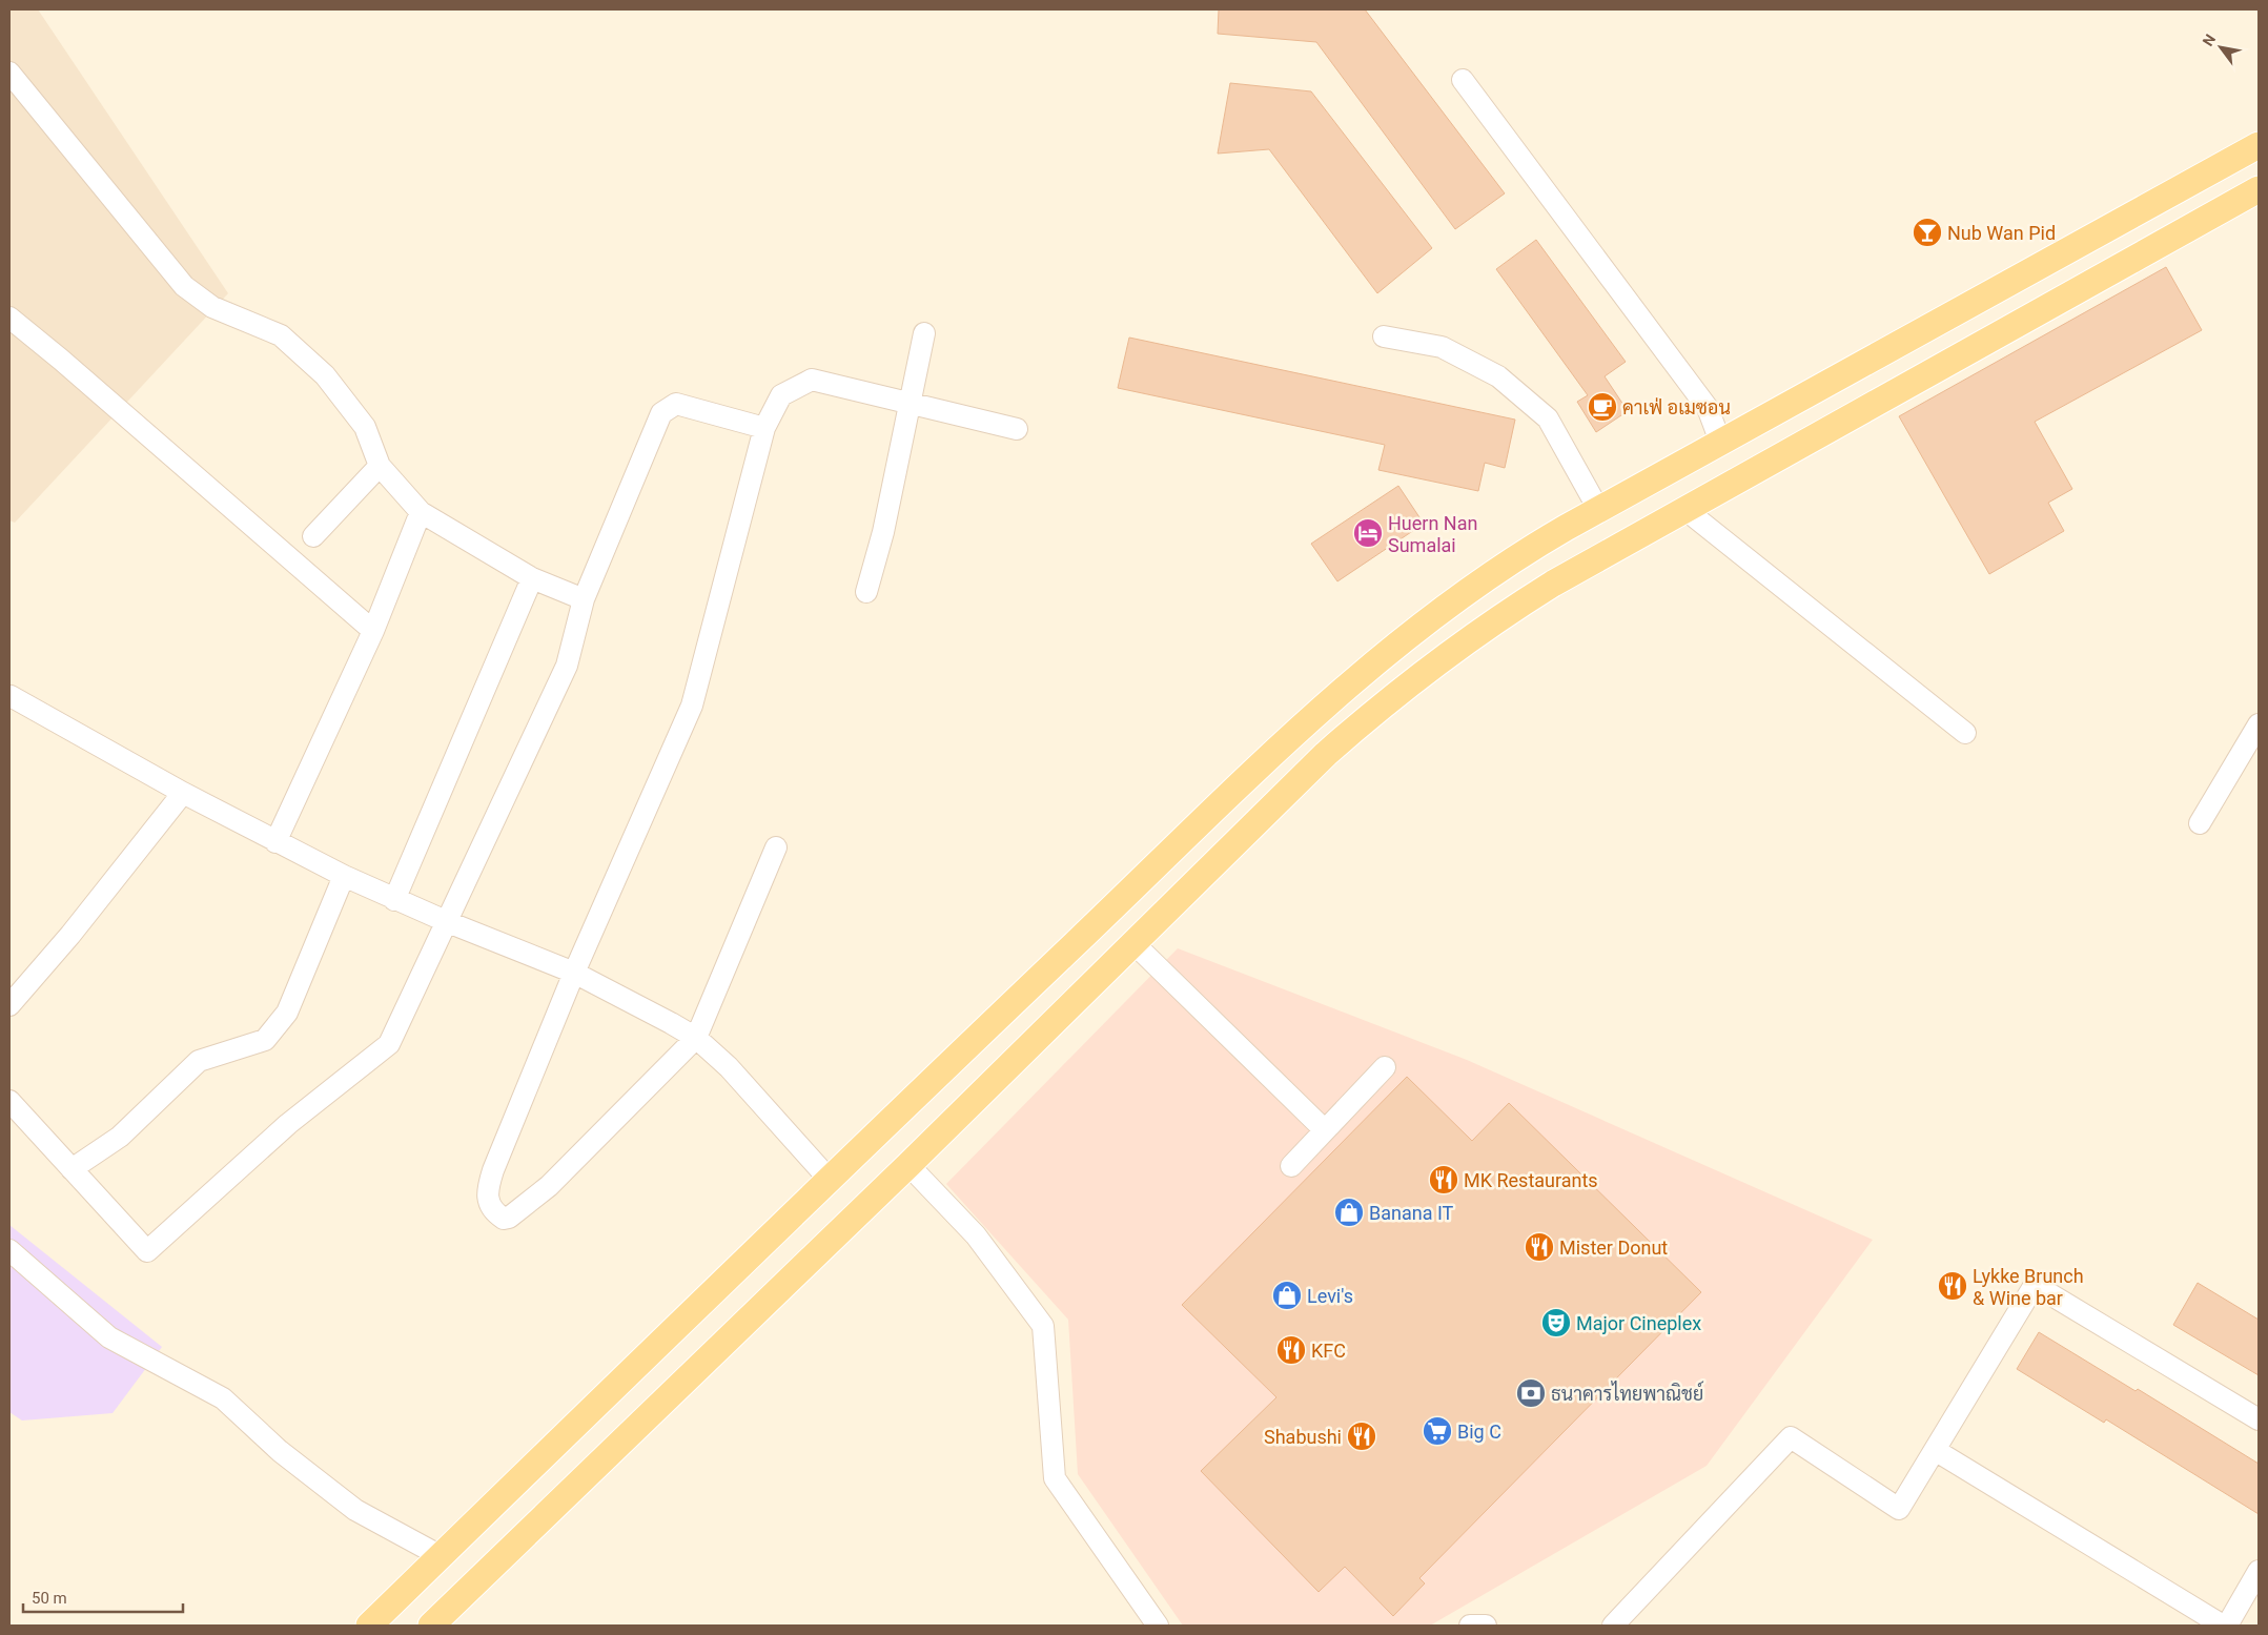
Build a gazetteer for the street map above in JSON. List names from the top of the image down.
{
  "places": {
    "bar": ["Nub Wan Pid"],
    "cafe": ["คาเฟ่ อเมซอน"],
    "hotel": ["Huern Nan Sumalai"],
    "restaurant": [
      "MK Restaurants",
      "Mister Donut",
      "Lykke Brunch & Wine bar",
      "KFC",
      "Shabushi"
    ],
    "shop": ["Banana IT", "Levi's"],
    "theatre": ["Major Cineplex"],
    "bank": ["ธนาคารไทยพาณิชย์"],
    "supermarket": ["Big C"]
  },
  "scale_bar": "50 m",
  "north": "top left"
}
